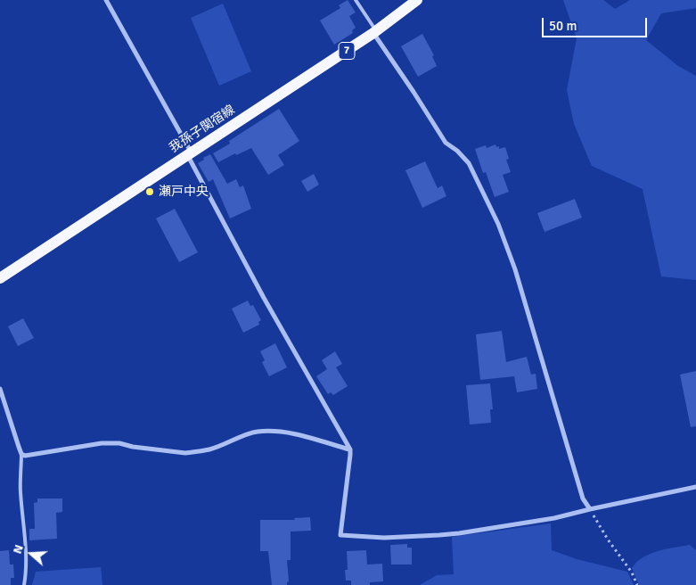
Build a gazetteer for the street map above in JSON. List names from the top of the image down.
{
  "streets": {
    "main road": ["7", "我孫子関宿線"]
  },
  "places": ["瀬戸中央"],
  "scale_bar": "50 m",
  "north": "left"
}
